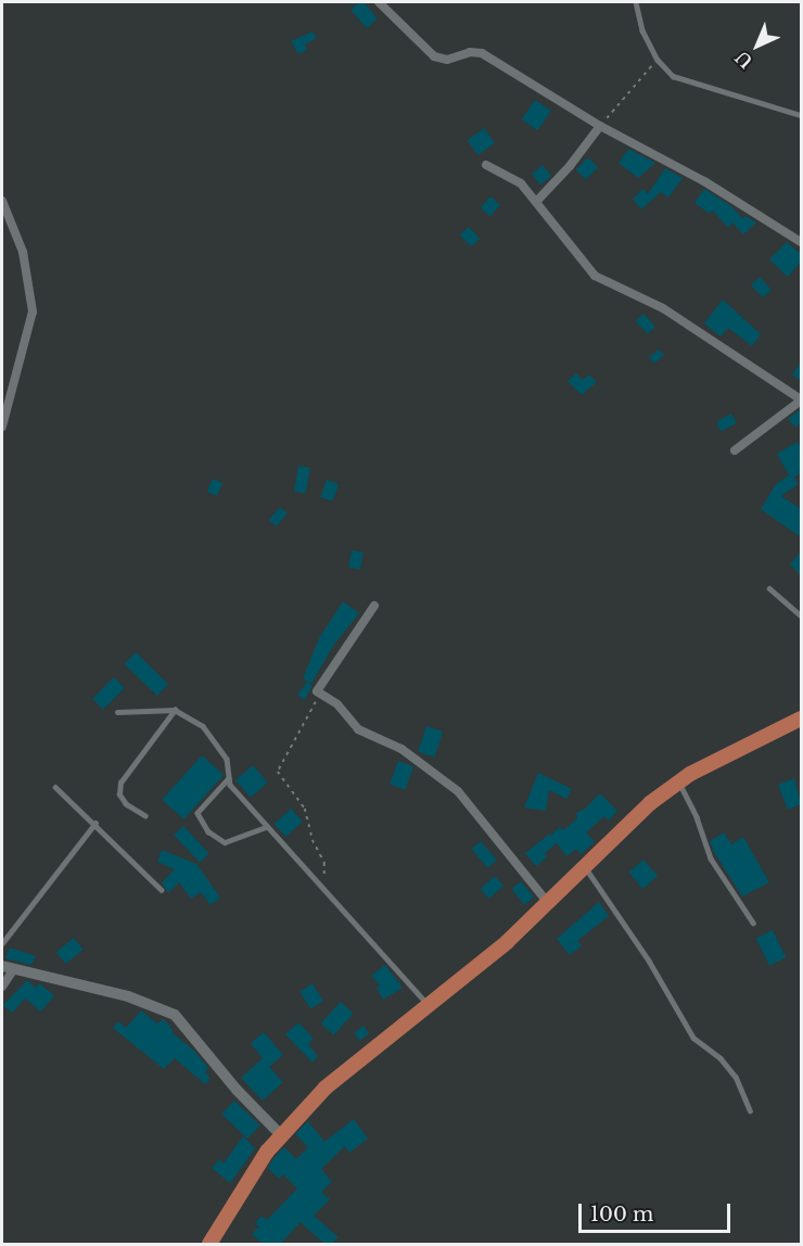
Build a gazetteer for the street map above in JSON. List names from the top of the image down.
{
  "scale_bar": "100 m",
  "north": "bottom left"
}
